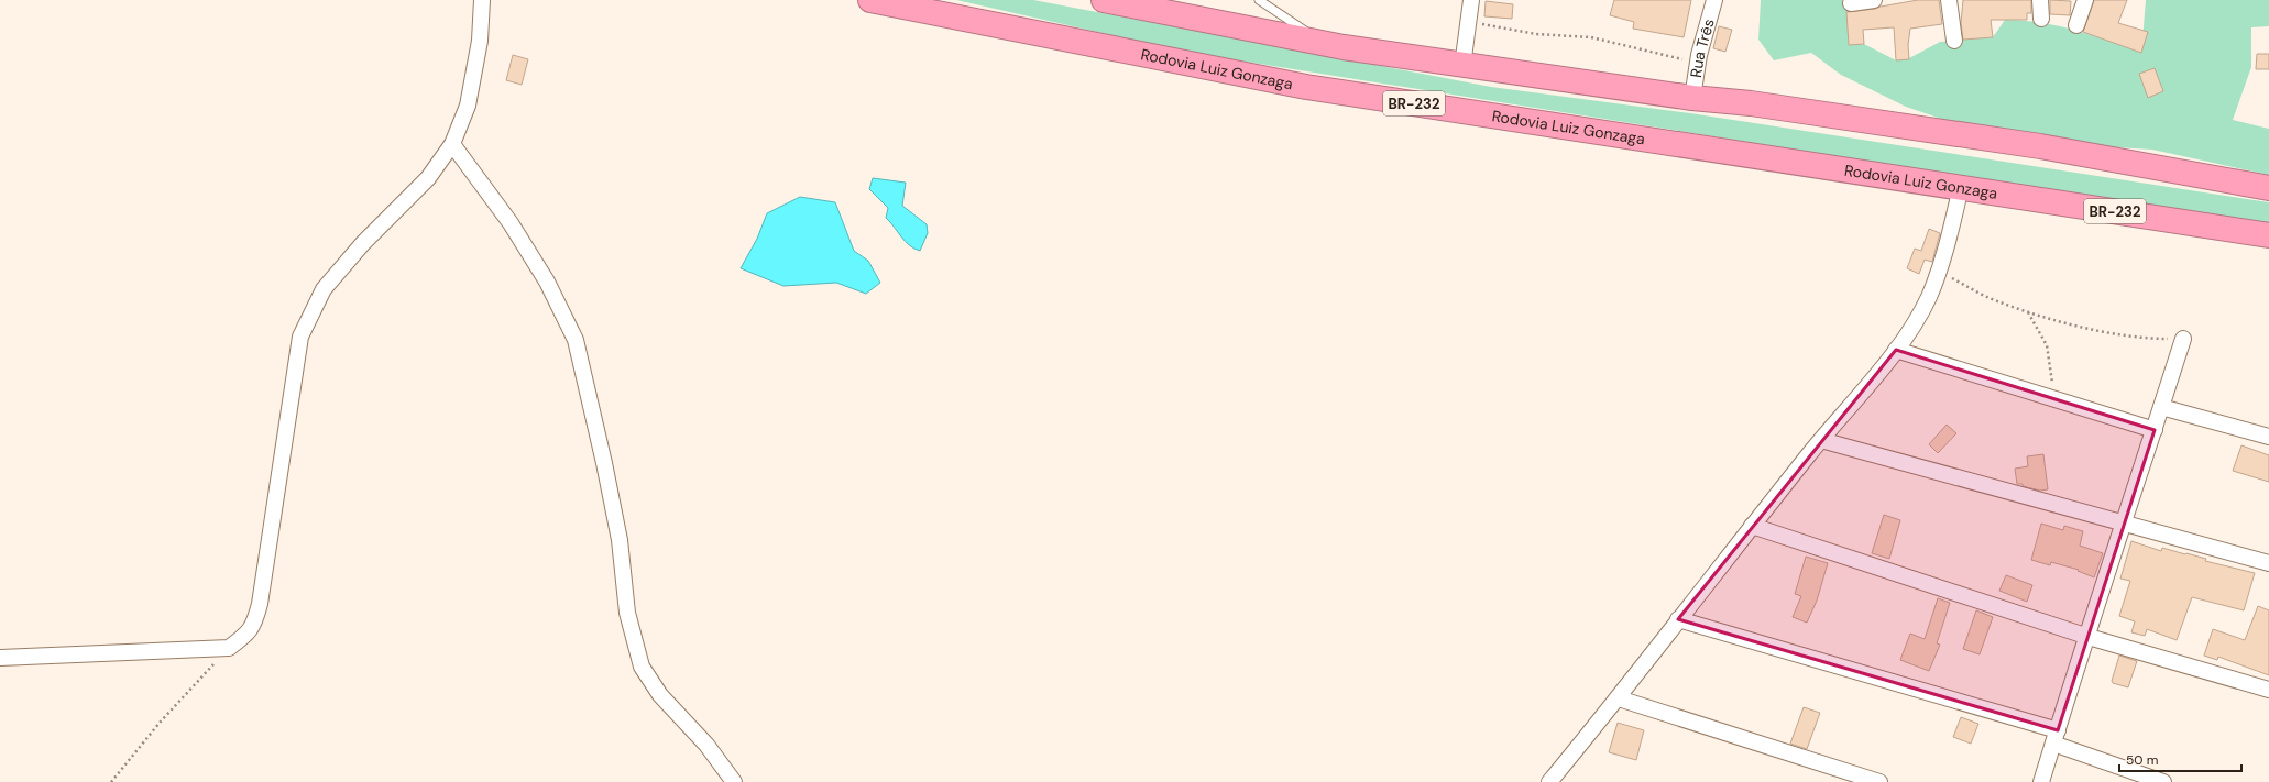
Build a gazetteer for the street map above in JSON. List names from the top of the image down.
{
  "streets": {
    "highway": ["Rodovia Luiz Gonzaga", "BR-232"],
    "street": ["Rua Três"]
  },
  "scale_bar": "50 m"
}
